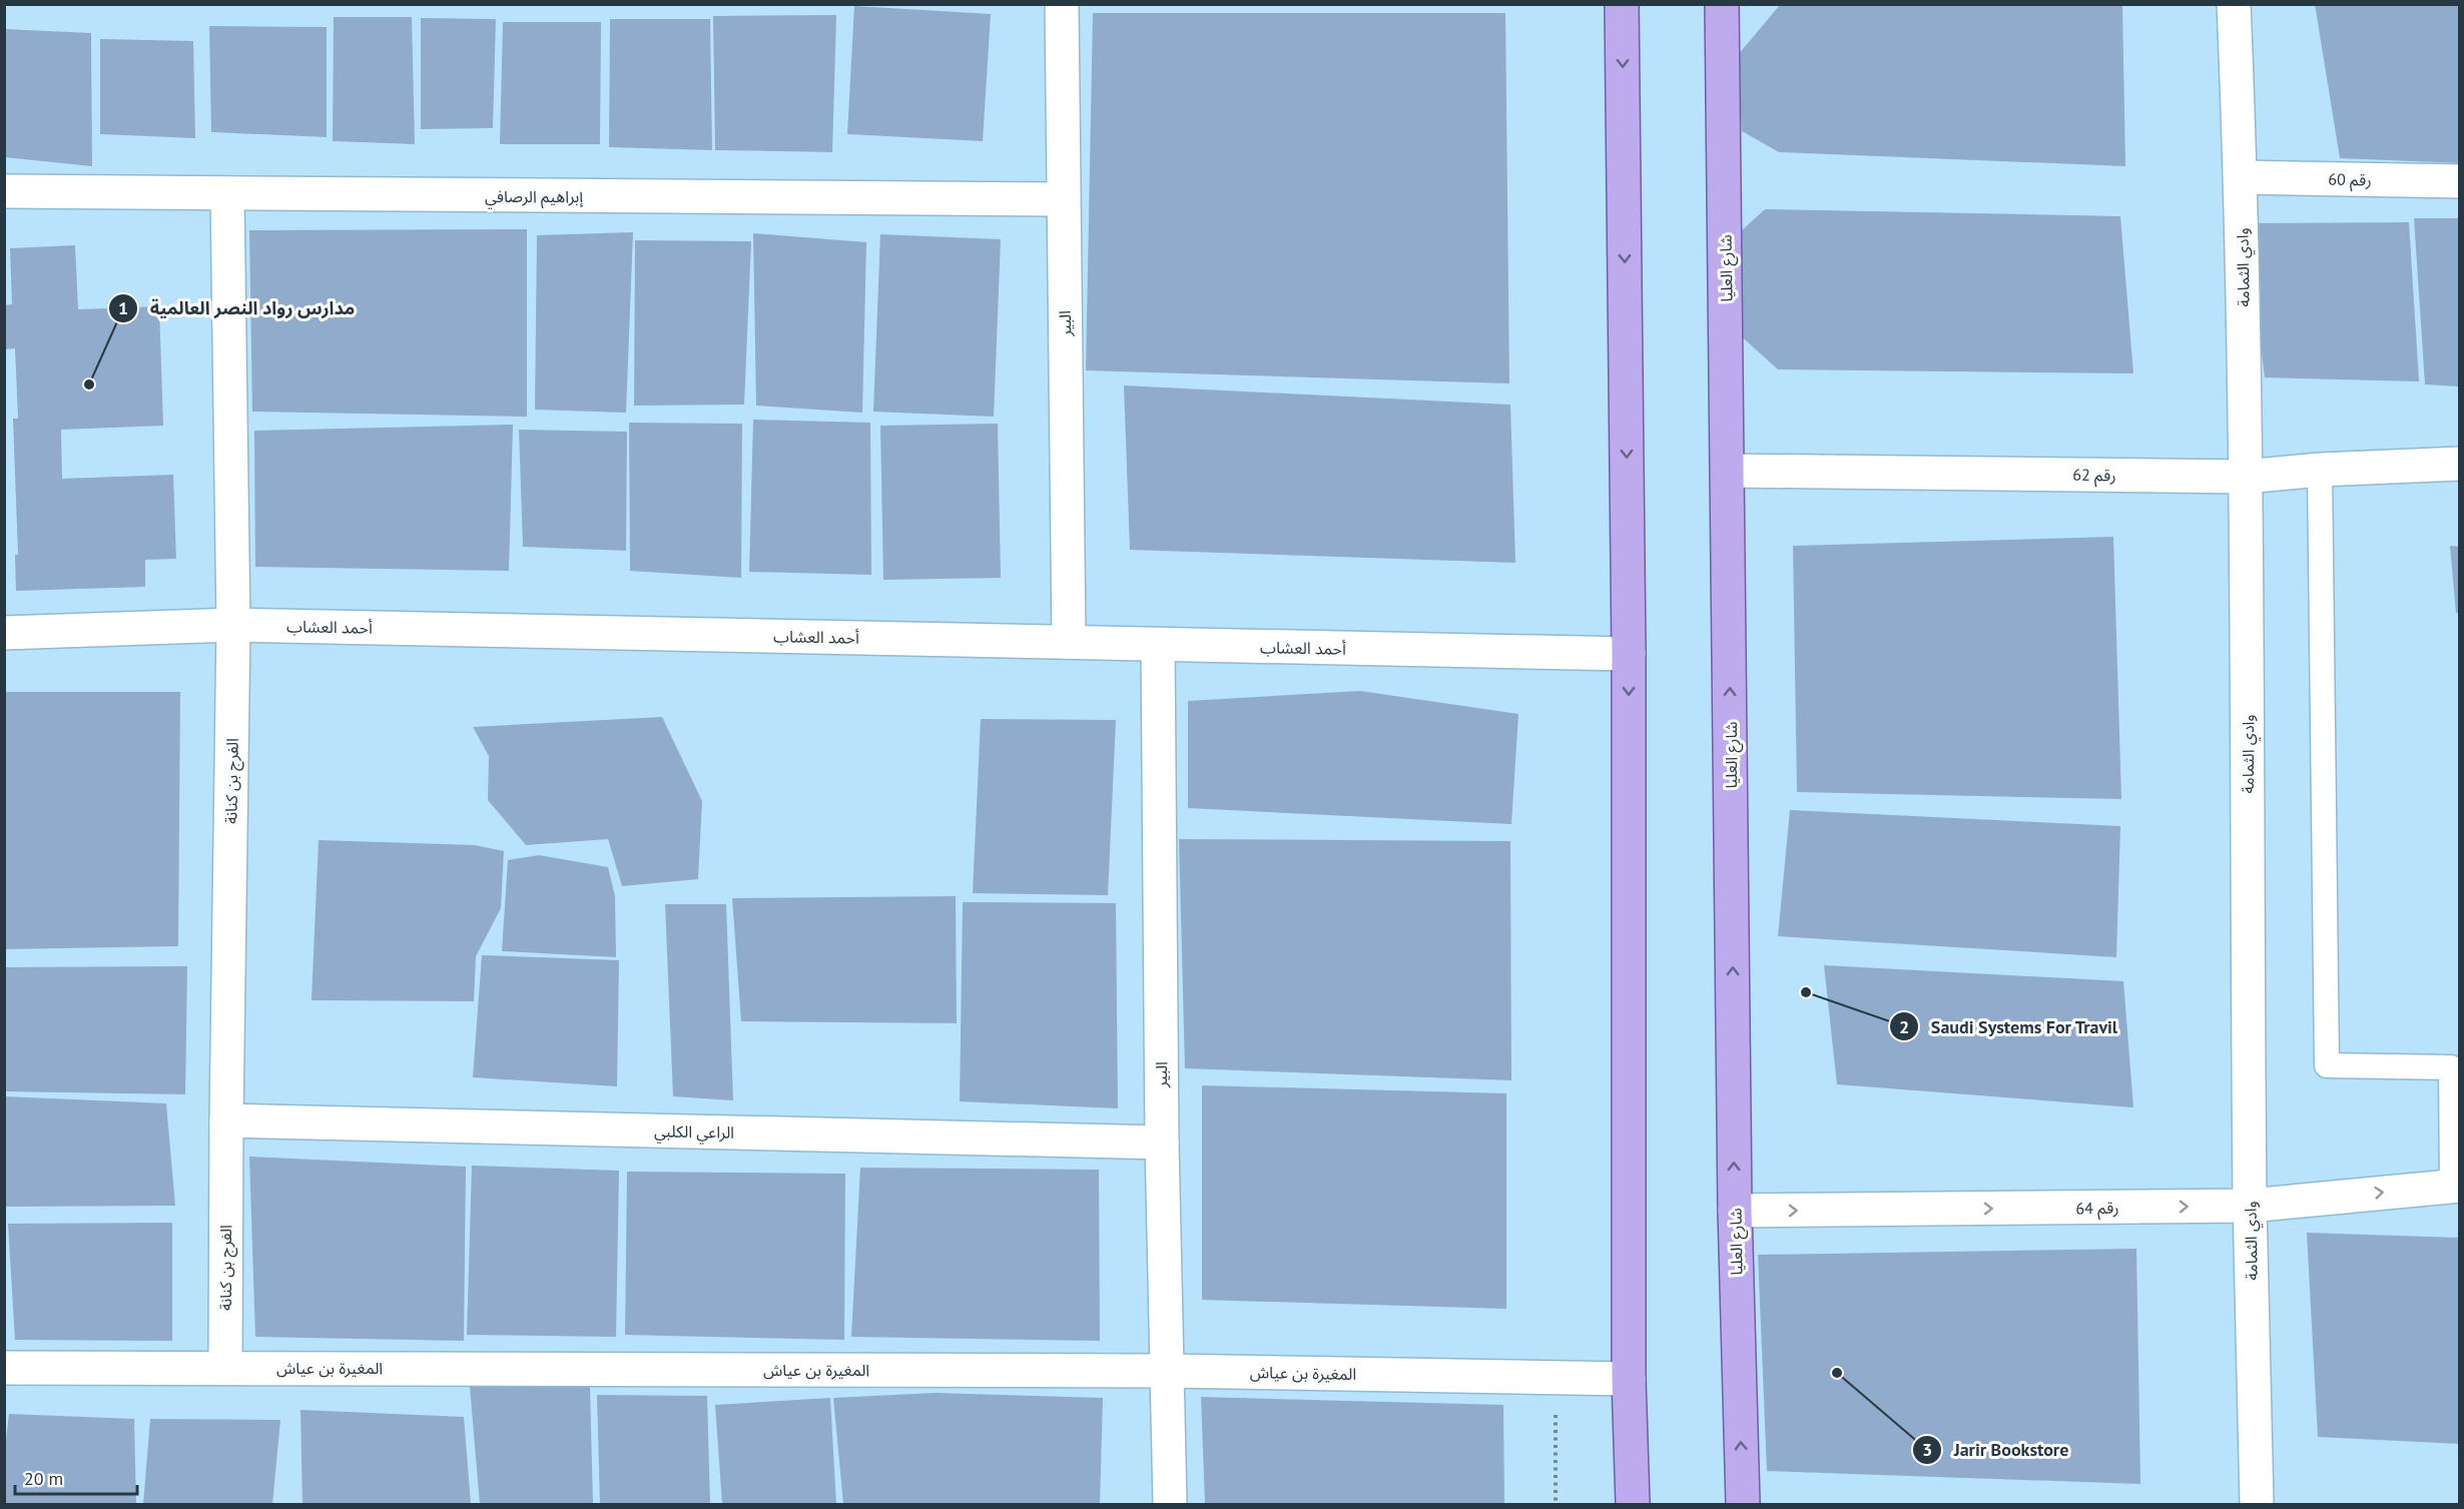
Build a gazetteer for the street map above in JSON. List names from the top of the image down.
{
  "streets": {
    "main road": ["شارع العليا"],
    "street": [
      "رقم 60",
      "إبراهيم الرصافي",
      "وادي الثمامة",
      "البير",
      "رقم 62",
      "أحمد العشاب",
      "الفرج بن كنانة",
      "الراعي الكلبي",
      "رقم 64",
      "المغيرة بن عياش"
    ]
  },
  "crossings": [
    ["رقم 60", "وادي الثمامة"],
    ["إبراهيم الرصافي", "البير"],
    ["إبراهيم الرصافي", "الفرج بن كنانة"],
    ["وادي الثمامة", "رقم 62"],
    ["وادي الثمامة", "رقم 64"],
    ["شارع العليا", "رقم 62"],
    ["شارع العليا", "رقم 64"],
    ["البير", "أحمد العشاب"],
    ["البير", "الراعي الكلبي"],
    ["البير", "المغيرة بن عياش"],
    ["أحمد العشاب", "الفرج بن كنانة"],
    ["الفرج بن كنانة", "الراعي الكلبي"],
    ["الفرج بن كنانة", "المغيرة بن عياش"]
  ],
  "one_way": ["رقم 64"],
  "places": ["مدارس رواد النصر العالمية", "Saudi Systems For Travil", "Jarir Bookstore"],
  "scale_bar": "20 m"
}
